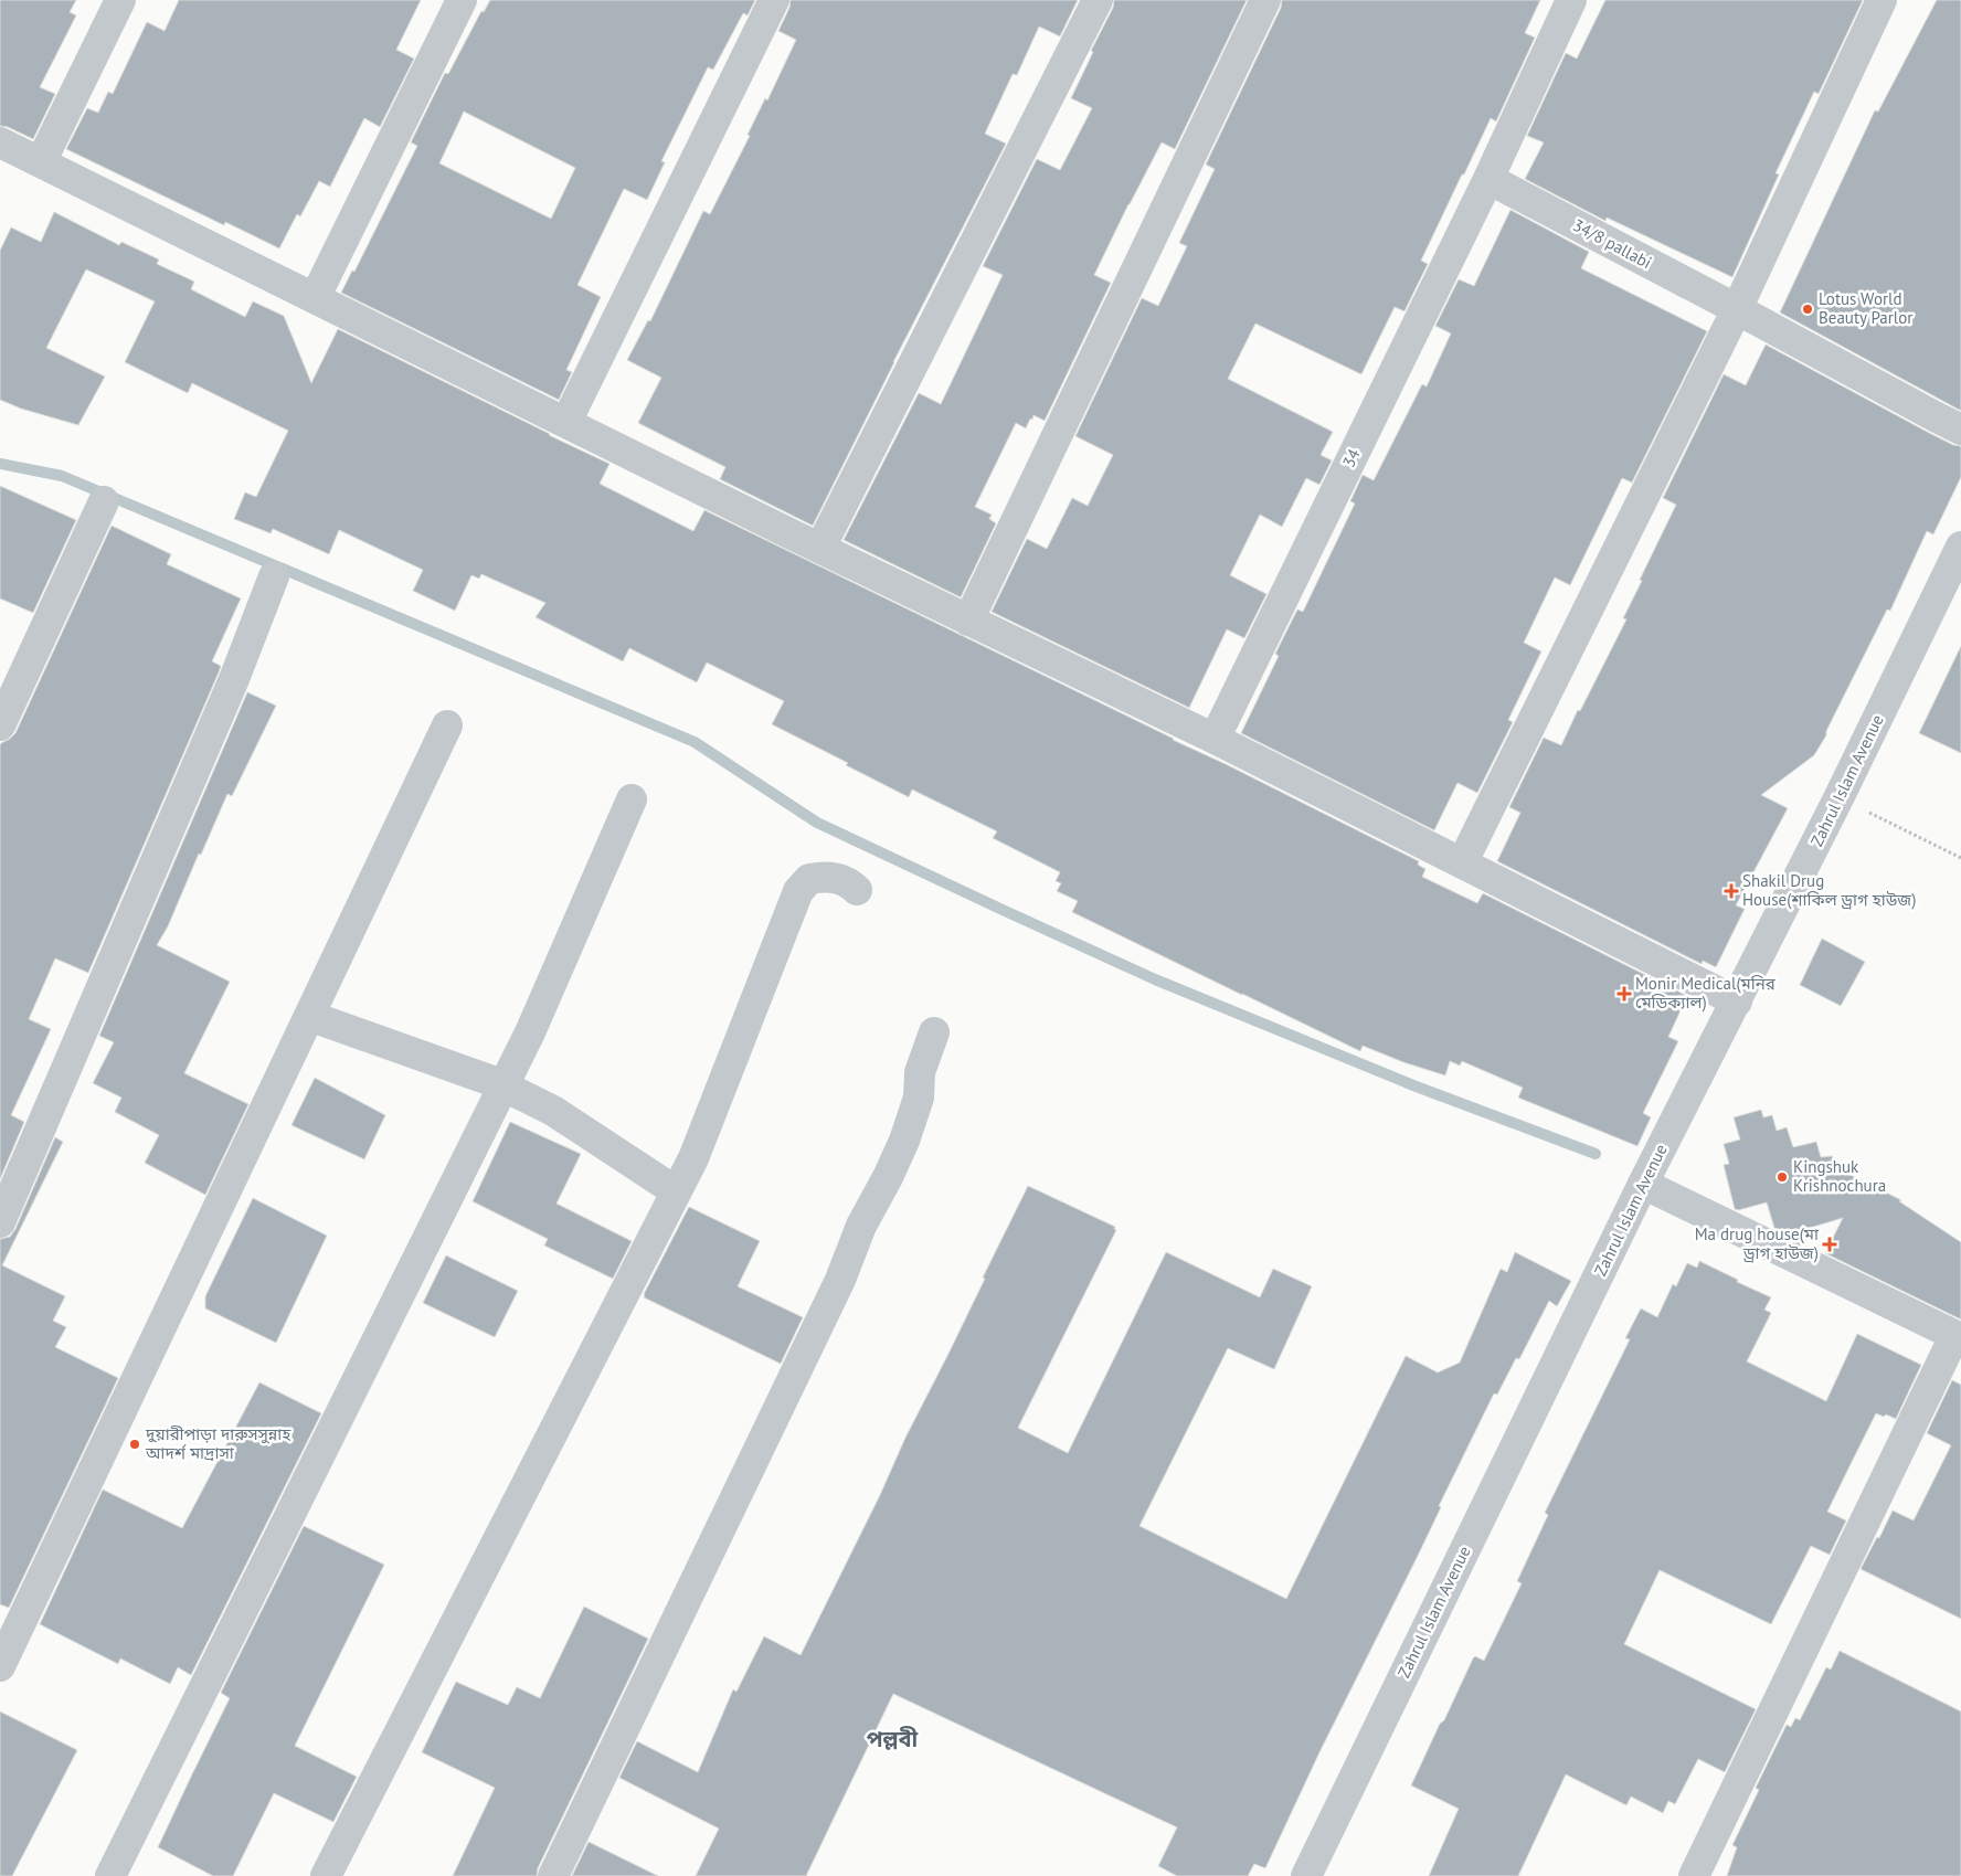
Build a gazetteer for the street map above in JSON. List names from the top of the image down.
{
  "streets": {
    "street": ["34/8 pallabi", "34", "Zahrul Islam Avenue"]
  },
  "crossings": [
    ["34/8 pallabi", "34"]
  ],
  "districts": ["পল্লবী"],
  "places": {
    "other": ["Lotus World Beauty Parlor", "Kingshuk Krishnochura", "দুয়ারীপাড়া দারুসসুন্নাহ আদর্শ মাদ্রাসা"],
    "health": ["Shakil Drug House(শাকিল ড্রাগ হাউজ)", "Monir Medical(মনির মেডিক্যাল)", "Ma drug house(মা ড্রাগ হাউজ)"]
  }
}
